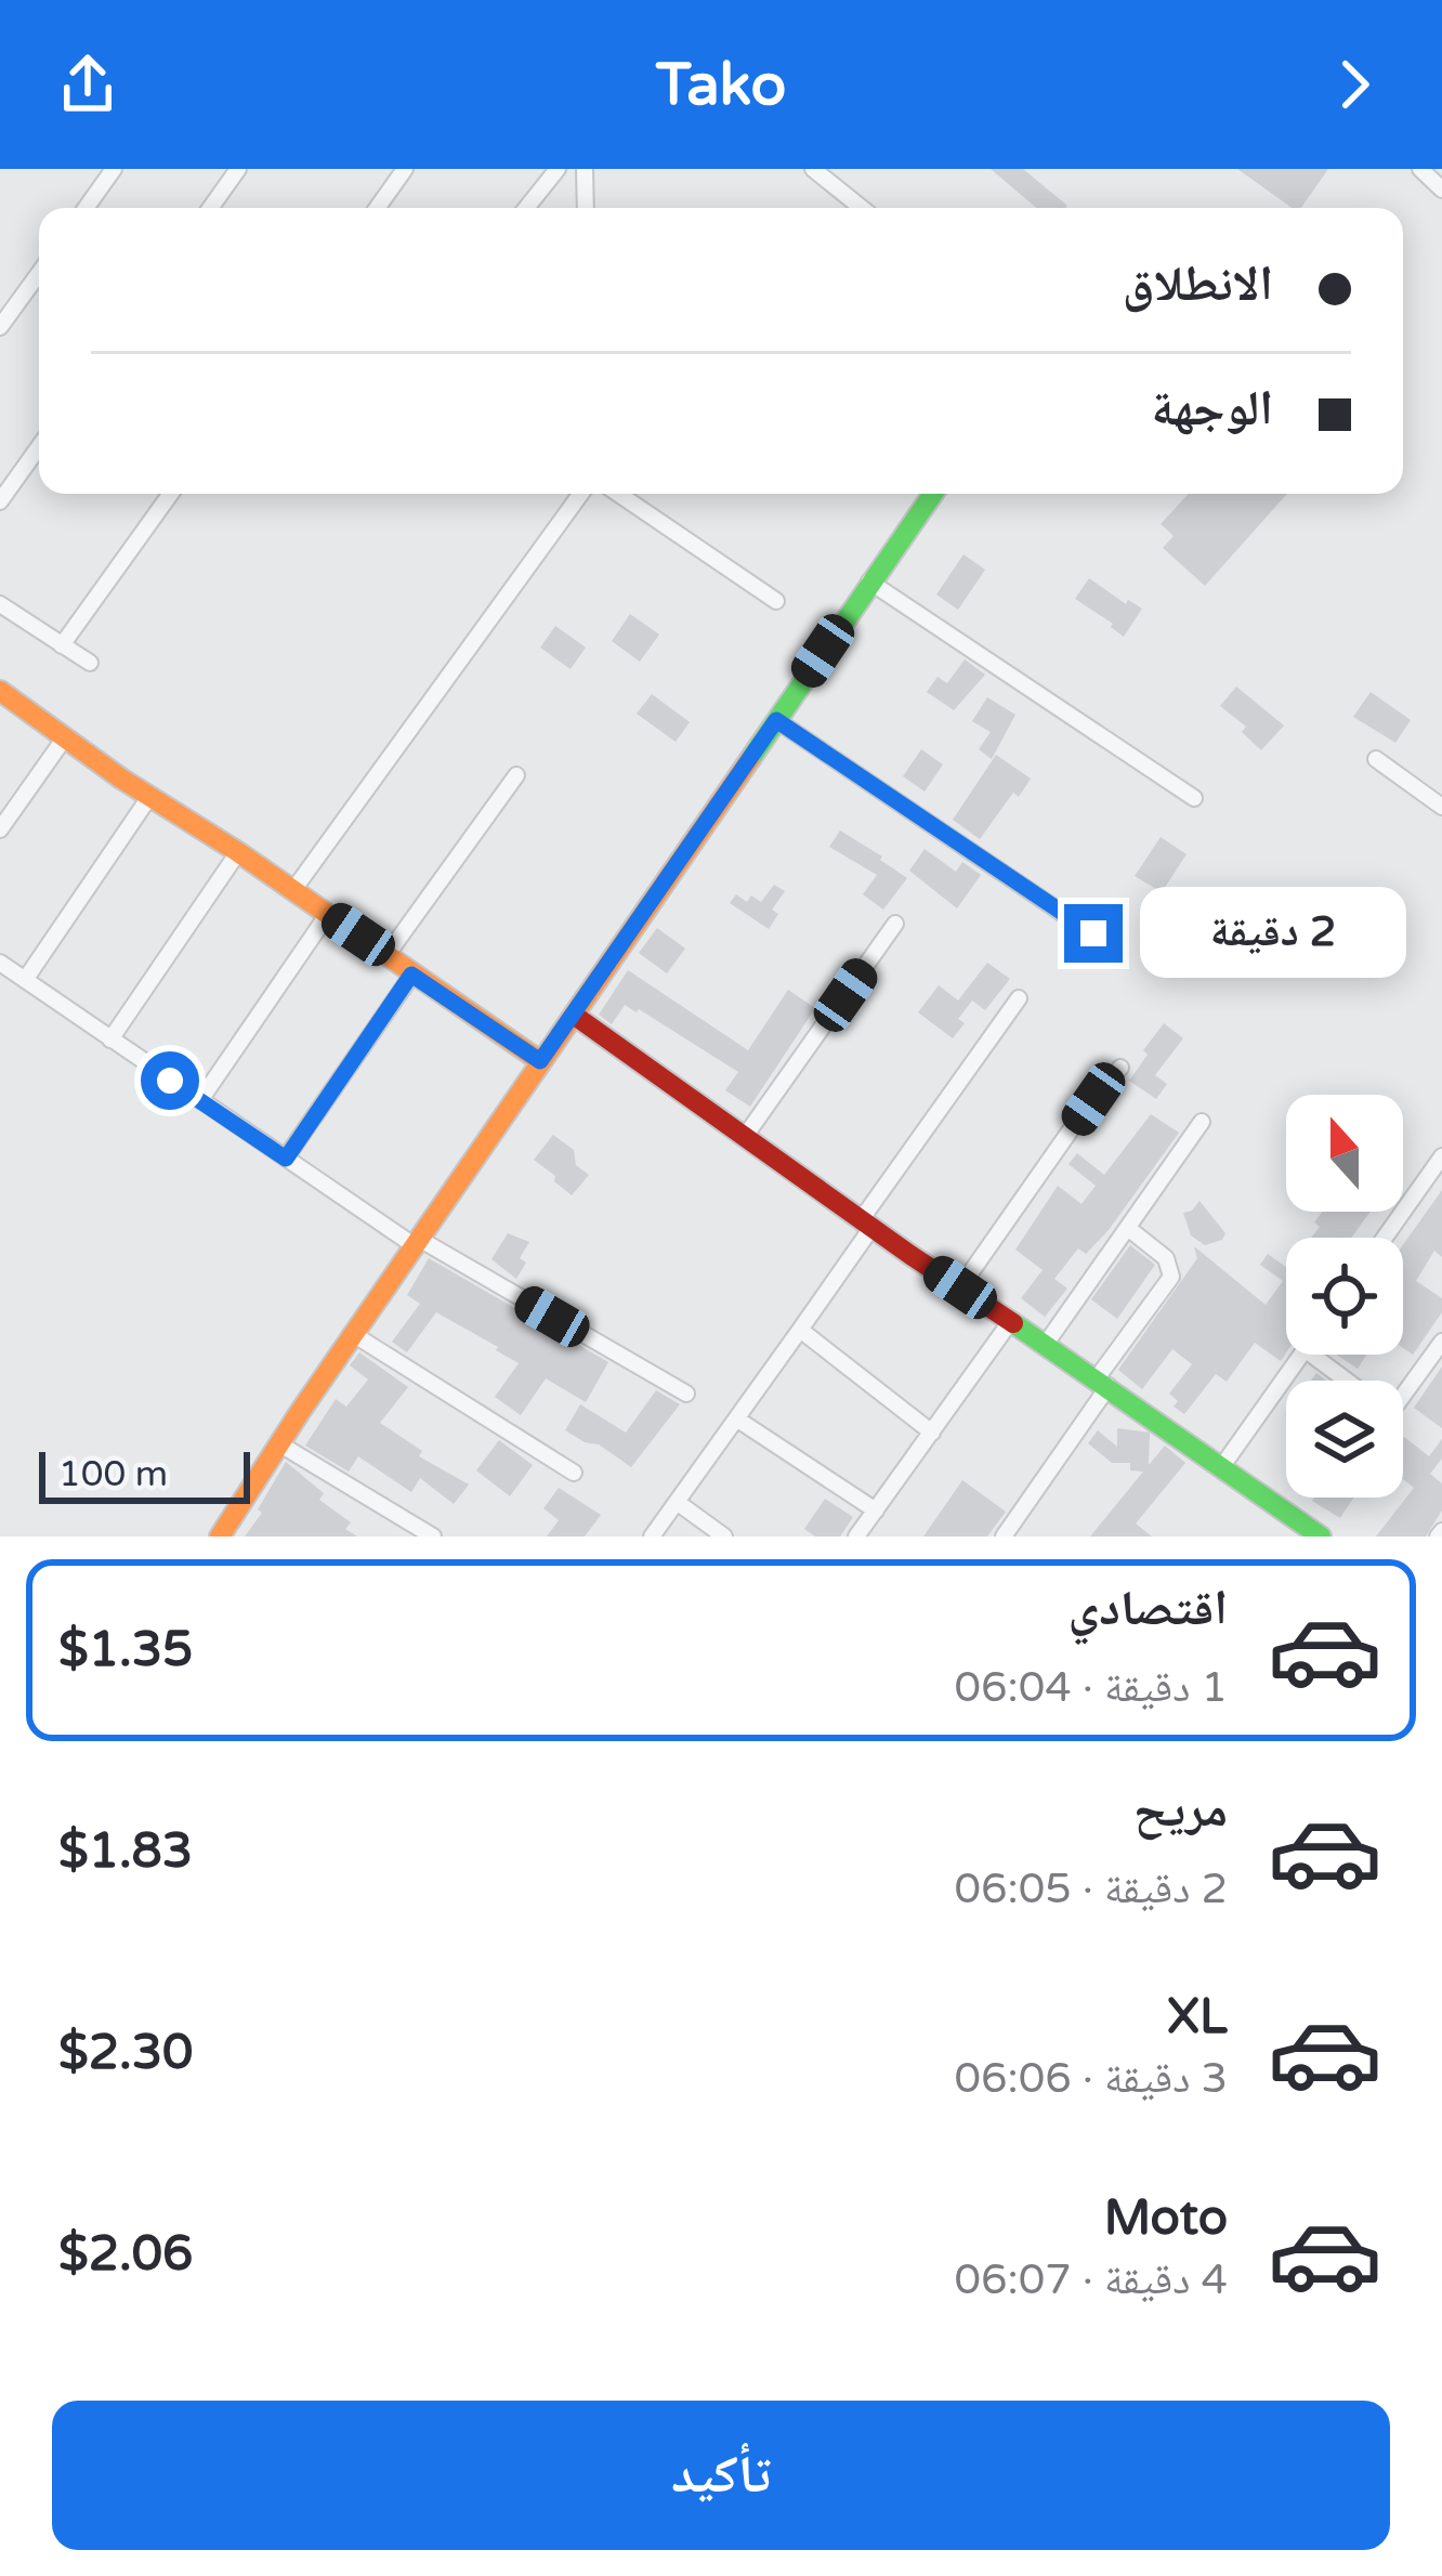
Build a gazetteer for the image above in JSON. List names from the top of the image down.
{
  "scale_bar": "100 m",
  "north": "top",
  "page": {
    "header": "Tako",
    "banner": ["الانطلاق", "الوجهة"],
    "bubble": "2 دقيقة",
    "scale": "100 m",
    "list": [
      {
        "name": "اقتصادي",
        "note": "1 دقيقة · 06:04",
        "value": "$1.35"
      },
      {
        "name": "مريح",
        "note": "2 دقيقة · 06:05",
        "value": "$1.83"
      },
      {
        "name": "XL",
        "note": "3 دقيقة · 06:06",
        "value": "$2.30"
      },
      {
        "name": "Moto",
        "note": "4 دقيقة · 06:07",
        "value": "$2.06"
      }
    ],
    "buttons": "تأكيد"
  }
}
